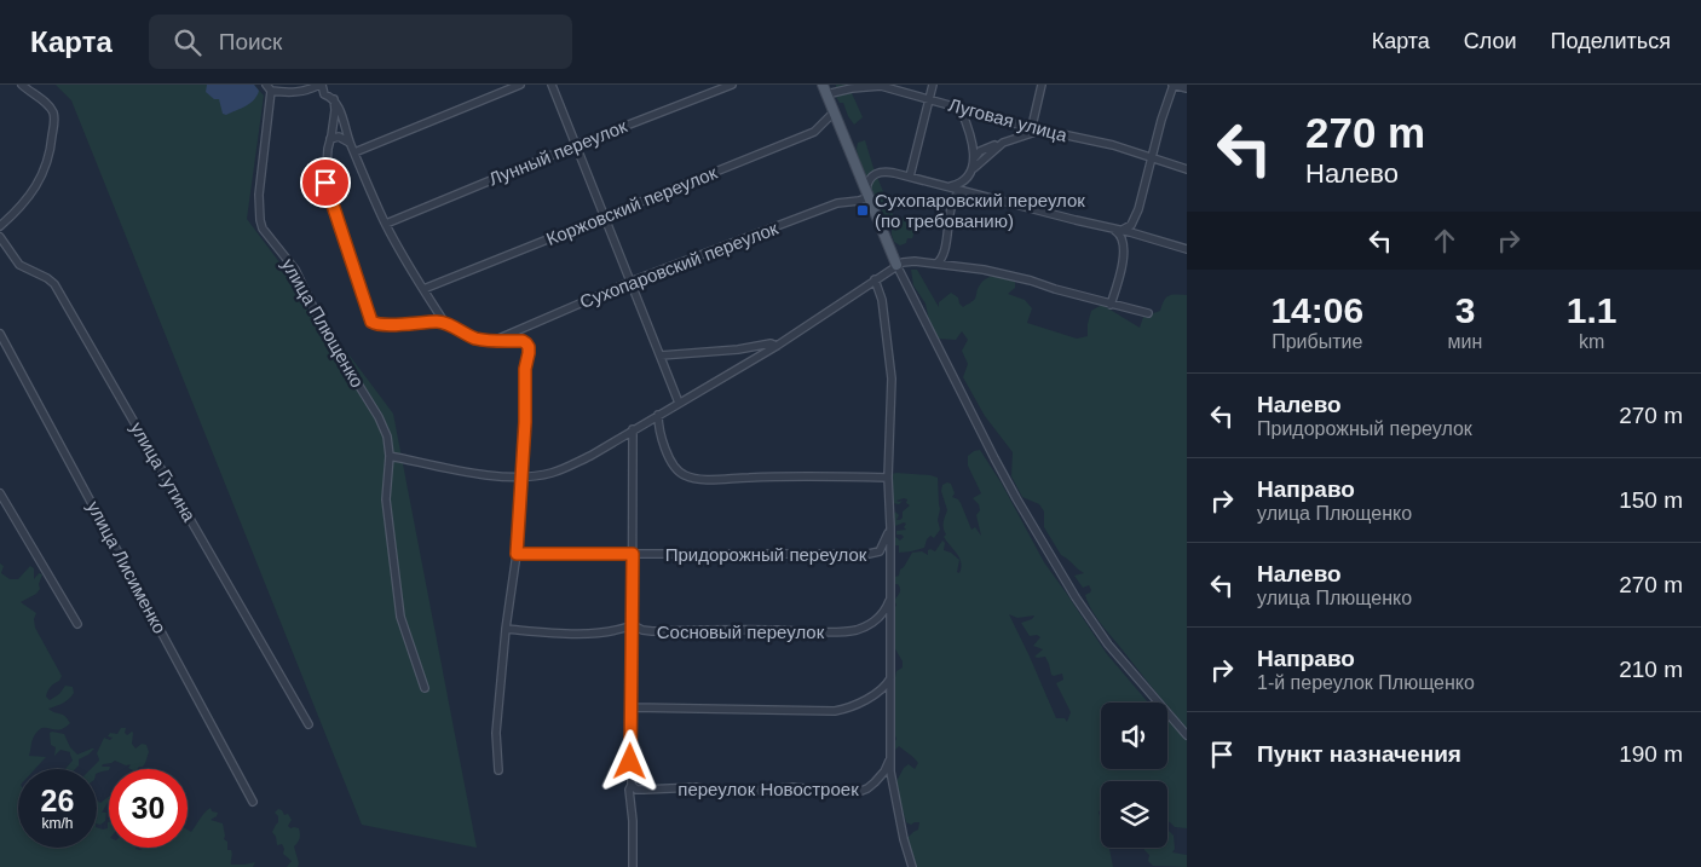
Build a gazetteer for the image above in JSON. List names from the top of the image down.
{
  "streets": {
    "street": [
      "Луговая улица",
      "Лунный переулок",
      "Коржовский переулок",
      "Сухопаровский переулок",
      "улица Плющенко",
      "улица Гутина",
      "Придорожный переулок",
      "улица Лисименко",
      "Сосновый переулок",
      "переулок Новостроек"
    ]
  },
  "places": {
    "transit": ["Сухопаровский переулок (по требованию)"]
  },
  "page": {
    "header": "Карта",
    "search": "Поиск",
    "nav": ["Карта", "Слои", "Поделиться"],
    "turn": ["270 m", "Налево"],
    "eta": [
      "14:06",
      "Прибытие",
      "3",
      "мин",
      "1.1",
      "km"
    ],
    "list": [
      {
        "name": "Налево",
        "note": "Придорожный переулок",
        "value": "270 m"
      },
      {
        "name": "Направо",
        "note": "улица Плющенко",
        "value": "150 m"
      },
      {
        "name": "Налево",
        "note": "улица Плющенко",
        "value": "270 m"
      },
      {
        "name": "Направо",
        "note": "1-й переулок Плющенко",
        "value": "210 m"
      },
      {
        "name": "Пункт назначения",
        "value": "190 m"
      }
    ],
    "speed": "26 km/h",
    "limit": "30"
  }
}
